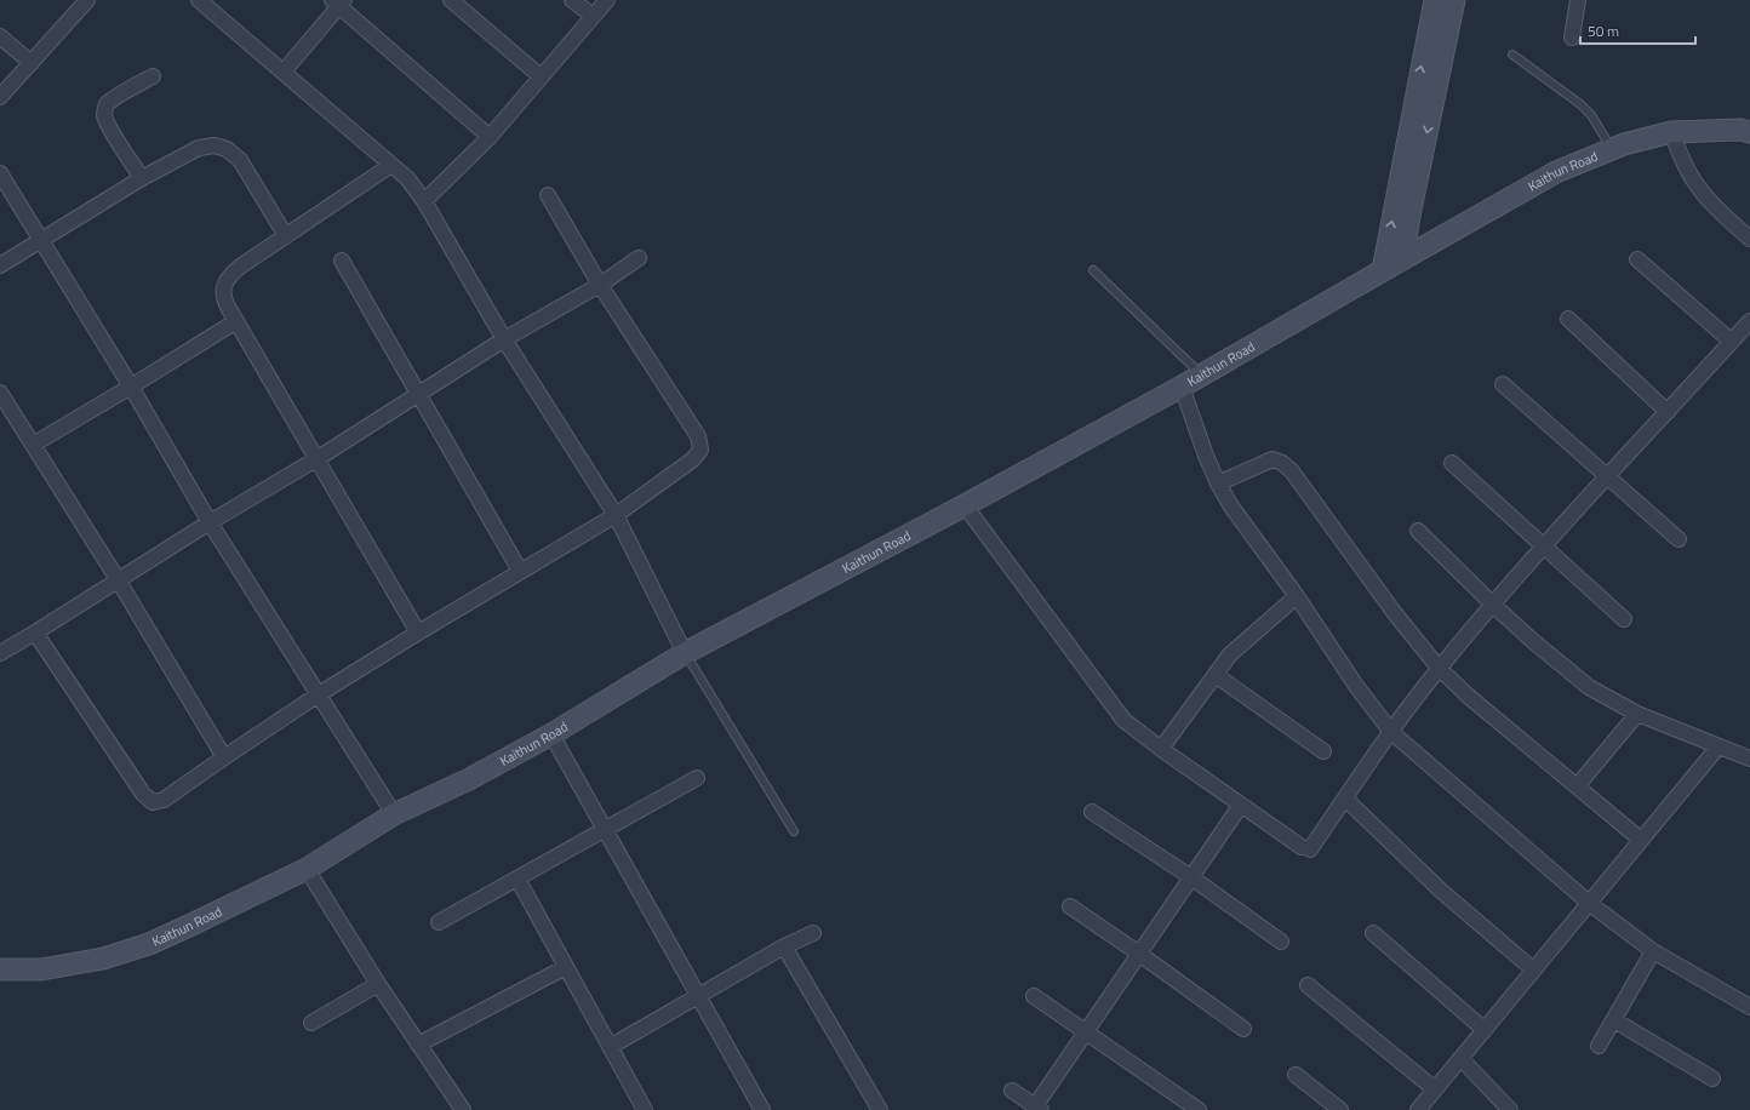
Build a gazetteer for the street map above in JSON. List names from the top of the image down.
{
  "streets": {
    "street": ["Kaithun Road"]
  },
  "scale_bar": "50 m"
}
